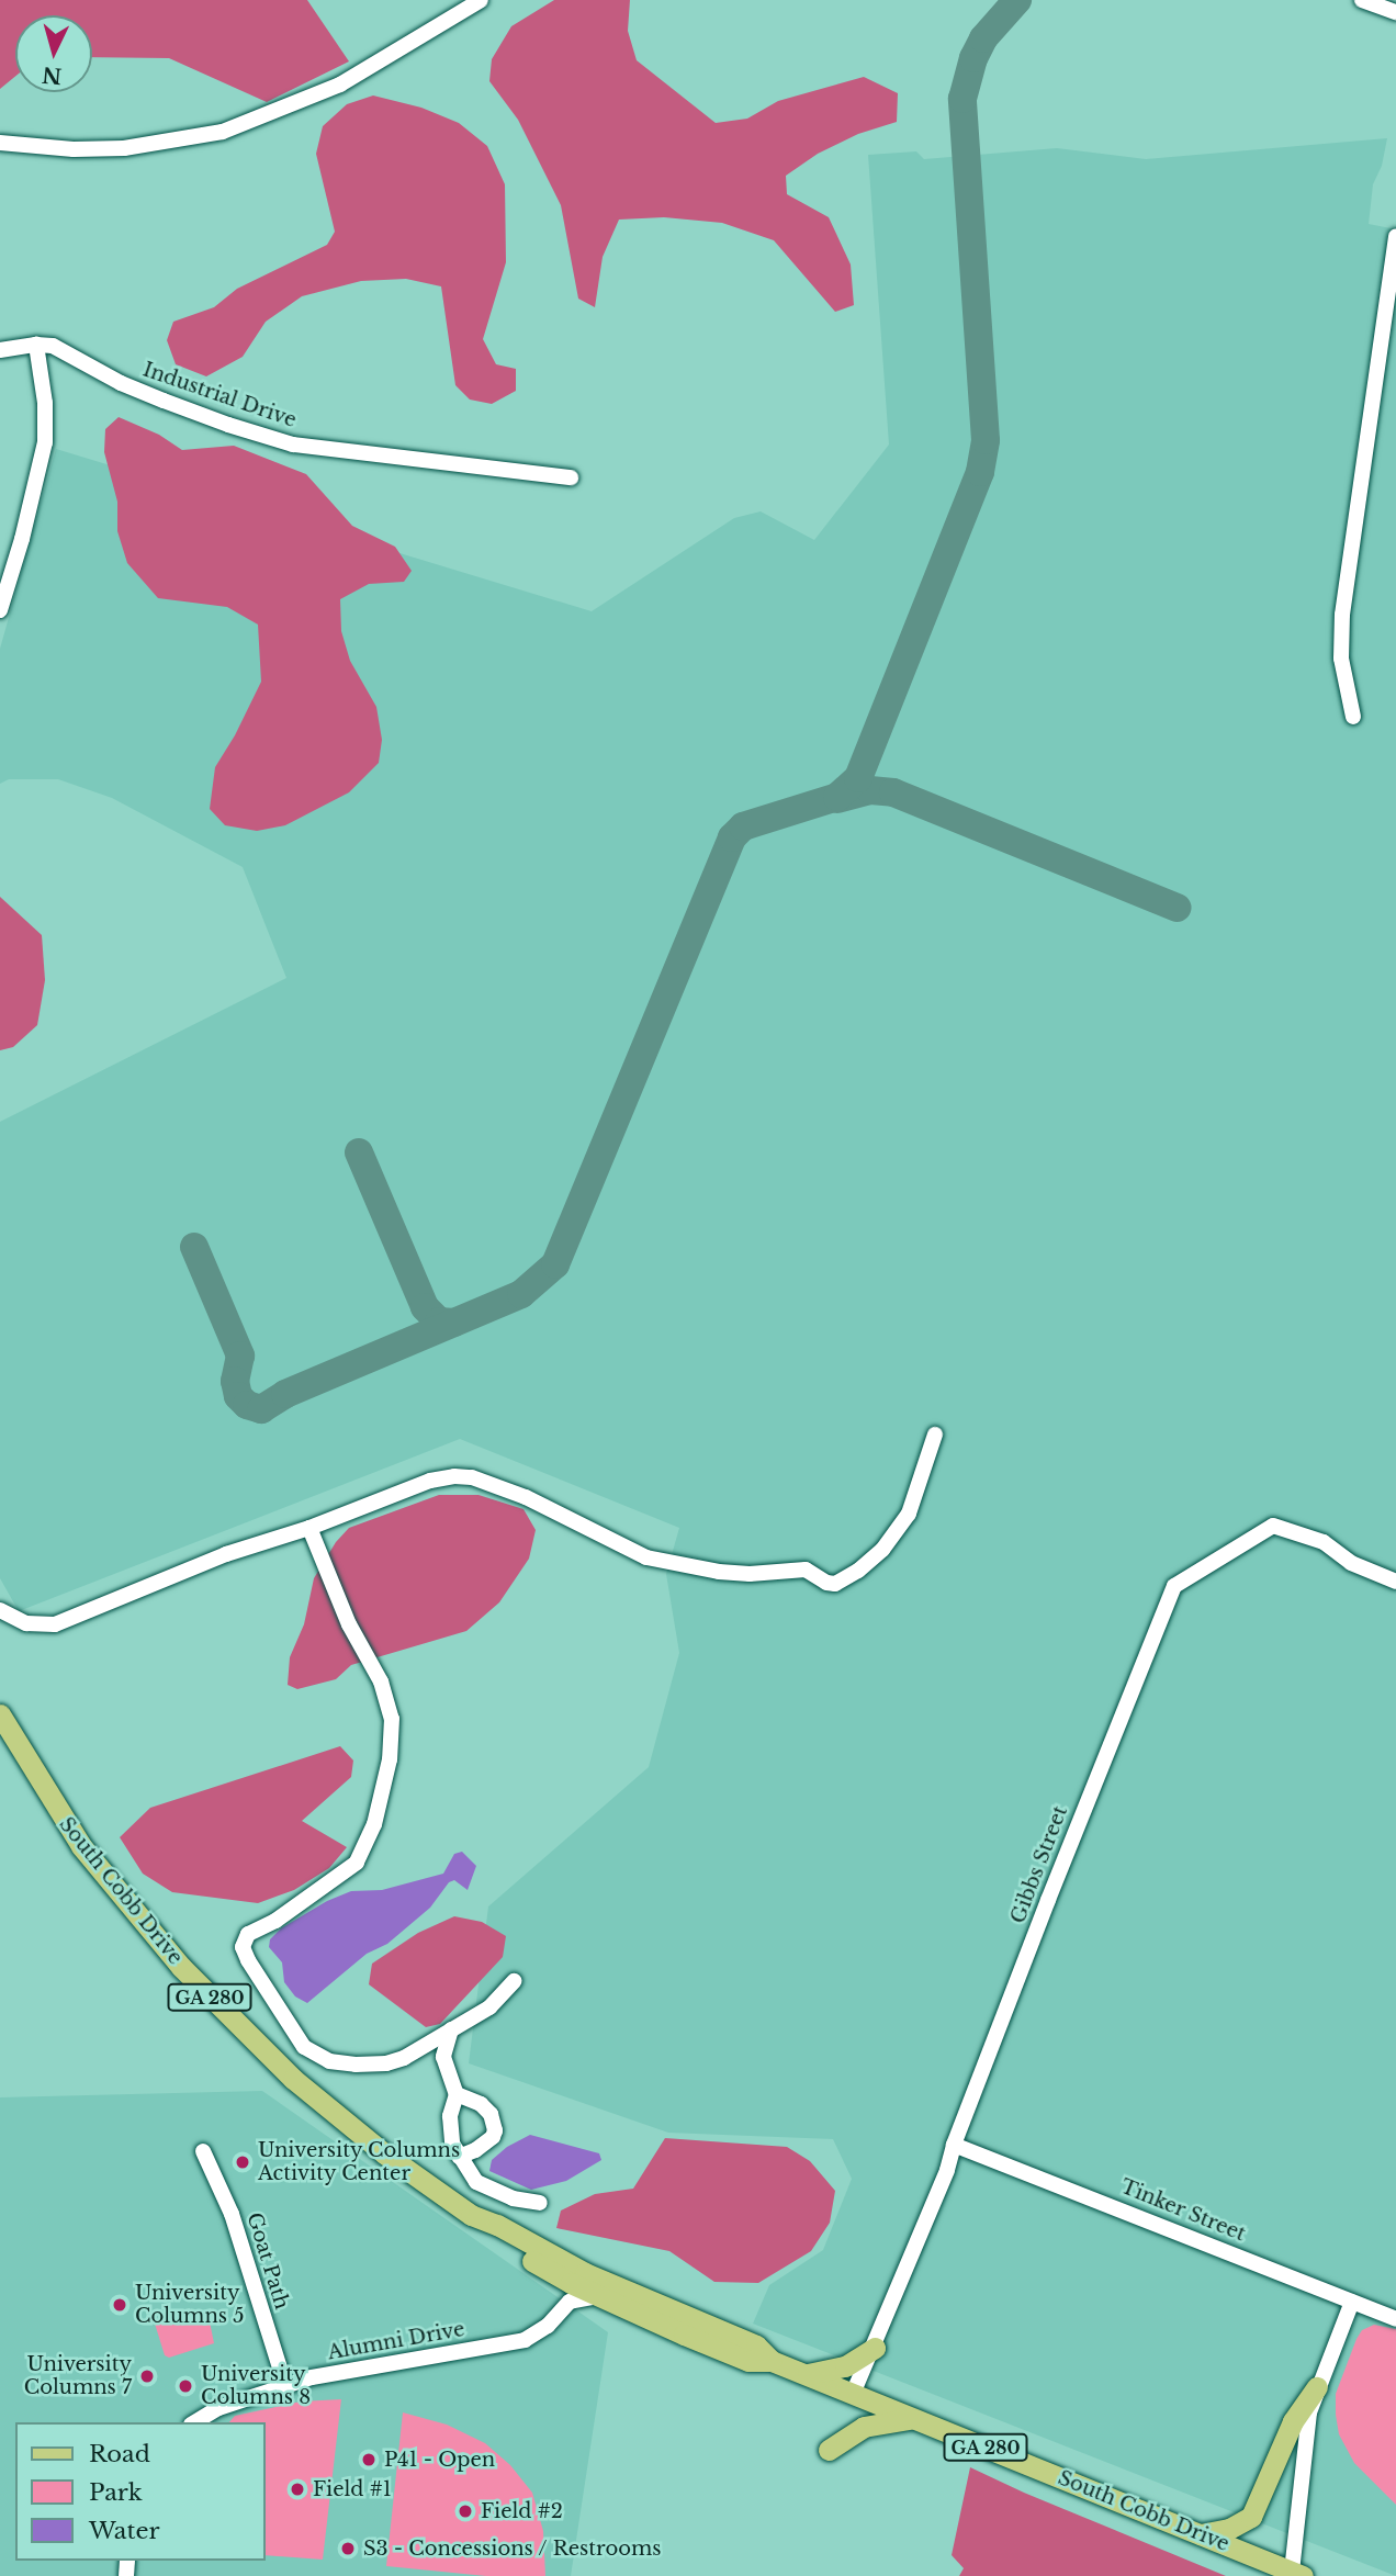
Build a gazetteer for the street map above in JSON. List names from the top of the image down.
{
  "streets": {
    "main road": ["South Cobb Drive", "GA 280"],
    "street": [
      "Industrial Drive",
      "Gibbs Street",
      "Tinker Street",
      "Goat Path",
      "Alumni Drive"
    ]
  },
  "crossings": [
    ["Gibbs Street", "South Cobb Drive"],
    ["Gibbs Street", "Tinker Street"],
    ["South Cobb Drive", "Alumni Drive"],
    ["Goat Path", "Alumni Drive"]
  ],
  "places": [
    "University Columns Activity Center",
    "University Columns 5",
    "University Columns 7",
    "University Columns 8",
    "P41 - Open",
    "Field #1",
    "Field #2",
    "S3 - Concessions / Restrooms"
  ],
  "legend": ["Road", "Park", "Water"],
  "north": "bottom"
}
